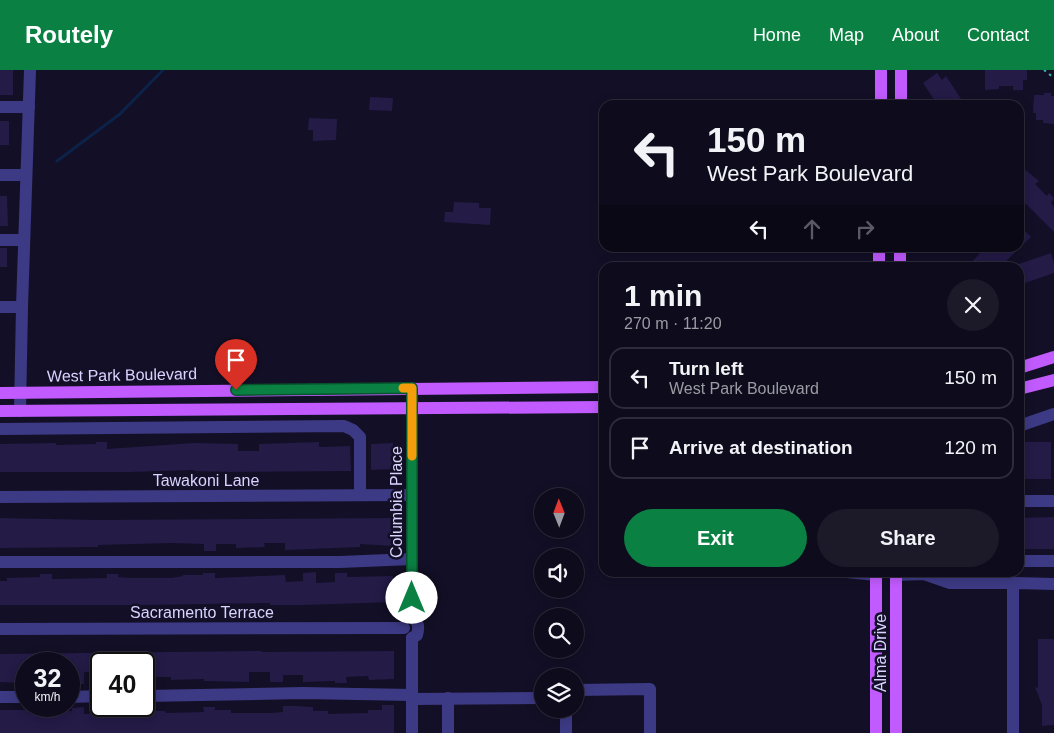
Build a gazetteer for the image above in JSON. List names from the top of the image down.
{
  "streets": {
    "main road": ["West Park Boulevard", "Alma Drive"],
    "street": ["Tawakoni Lane", "Columbia Place", "Sacramento Terrace"]
  },
  "crossings": [
    ["West Park Boulevard", "Columbia Place"],
    ["Tawakoni Lane", "Columbia Place"],
    ["Columbia Place", "Sacramento Terrace"]
  ],
  "north": "top",
  "page": {
    "header": "Routely",
    "nav": [
      "Home",
      "Map",
      "About",
      "Contact"
    ],
    "turn": ["150 m", "West Park Boulevard"],
    "heading": ["1 min", "270 m · 11:20"],
    "list": [
      {
        "name": "Turn left",
        "note": "West Park Boulevard",
        "value": "150 m"
      },
      {
        "name": "Arrive at destination",
        "value": "120 m"
      }
    ],
    "buttons": ["Exit", "Share"],
    "speed": "32 km/h",
    "limit": "40"
  }
}
